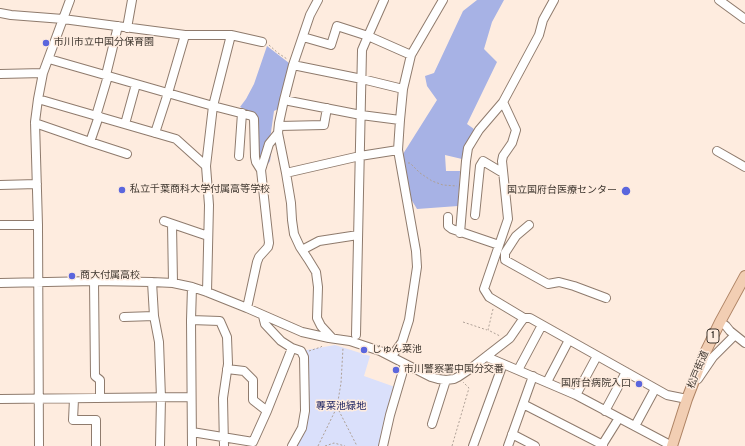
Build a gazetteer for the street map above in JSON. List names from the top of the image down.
{
  "streets": {
    "main road": ["1", "松戸街道"]
  },
  "parks": ["蓴菜池緑地"],
  "places": [
    "市川市立中国分保育園",
    "私立千葉商科大学付属高等学校",
    "国立国府台医療センター",
    "商大付属高校",
    "じゅん菜池",
    "市川警察署中国分交番",
    "国府台病院入口"
  ]
}
